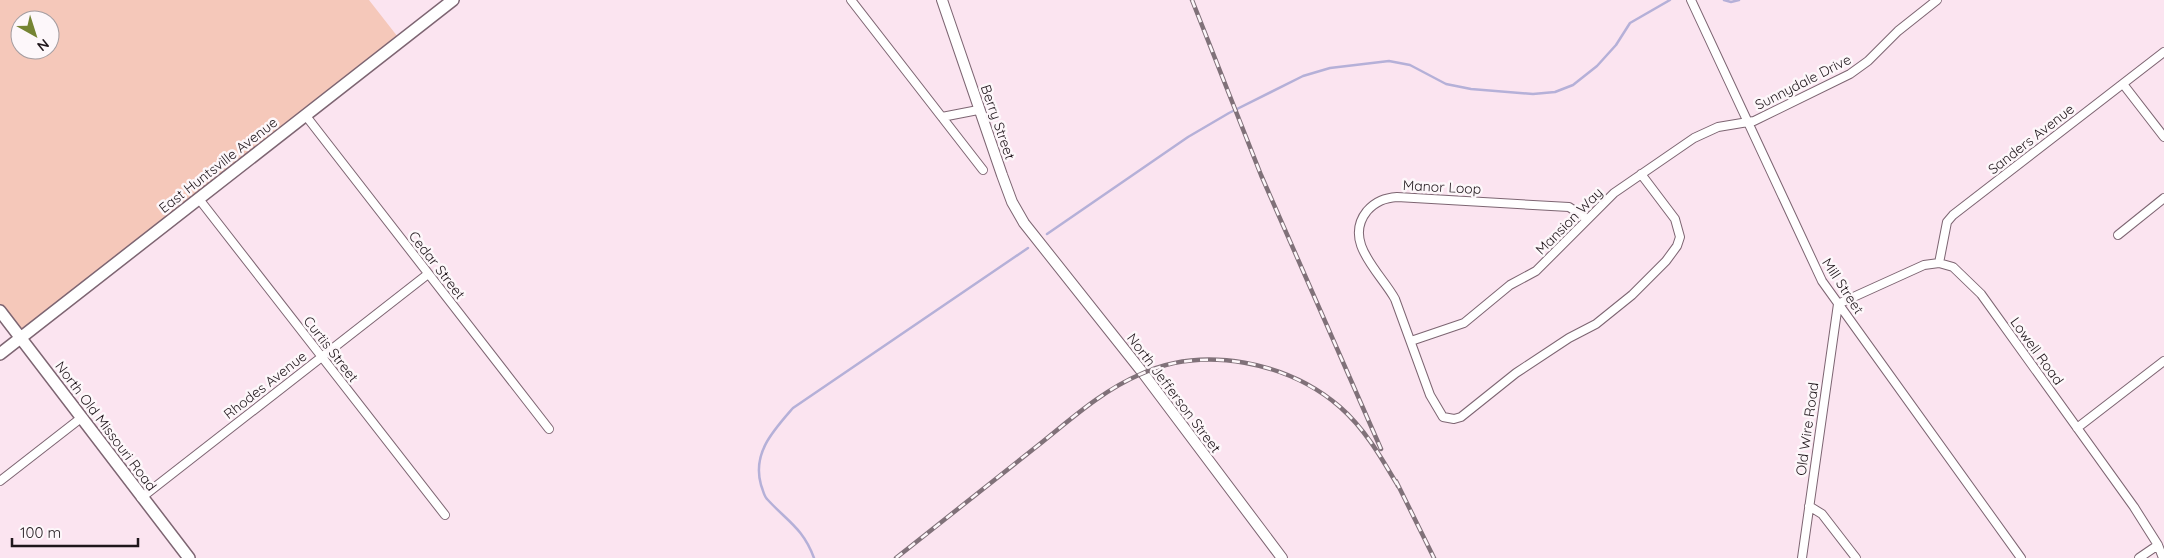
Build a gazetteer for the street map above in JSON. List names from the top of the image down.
{
  "streets": {
    "main road": ["East Huntsville Avenue", "North Old Missouri Road"],
    "street": [
      "Sunnydale Drive",
      "Berry Street",
      "Sanders Avenue",
      "Manor Loop",
      "Mansion Way",
      "Cedar Street",
      "Mill Street",
      "Curtis Street",
      "Lowell Road",
      "Rhodes Avenue",
      "North Jefferson Street",
      "Old Wire Road"
    ]
  },
  "crossings": [
    ["Sunnydale Drive", "Mansion Way"],
    ["Sunnydale Drive", "Mill Street"],
    ["Berry Street", "North Jefferson Street"],
    ["Sanders Avenue", "Lowell Road"],
    ["East Huntsville Avenue", "Cedar Street"],
    ["East Huntsville Avenue", "Curtis Street"],
    ["East Huntsville Avenue", "North Old Missouri Road"],
    ["Manor Loop", "Mansion Way"],
    ["Mansion Way", "Mill Street"],
    ["Cedar Street", "Rhodes Avenue"],
    ["Mill Street", "Old Wire Road"],
    ["Curtis Street", "Rhodes Avenue"],
    ["Rhodes Avenue", "North Old Missouri Road"]
  ],
  "scale_bar": "100 m",
  "north": "bottom right"
}
